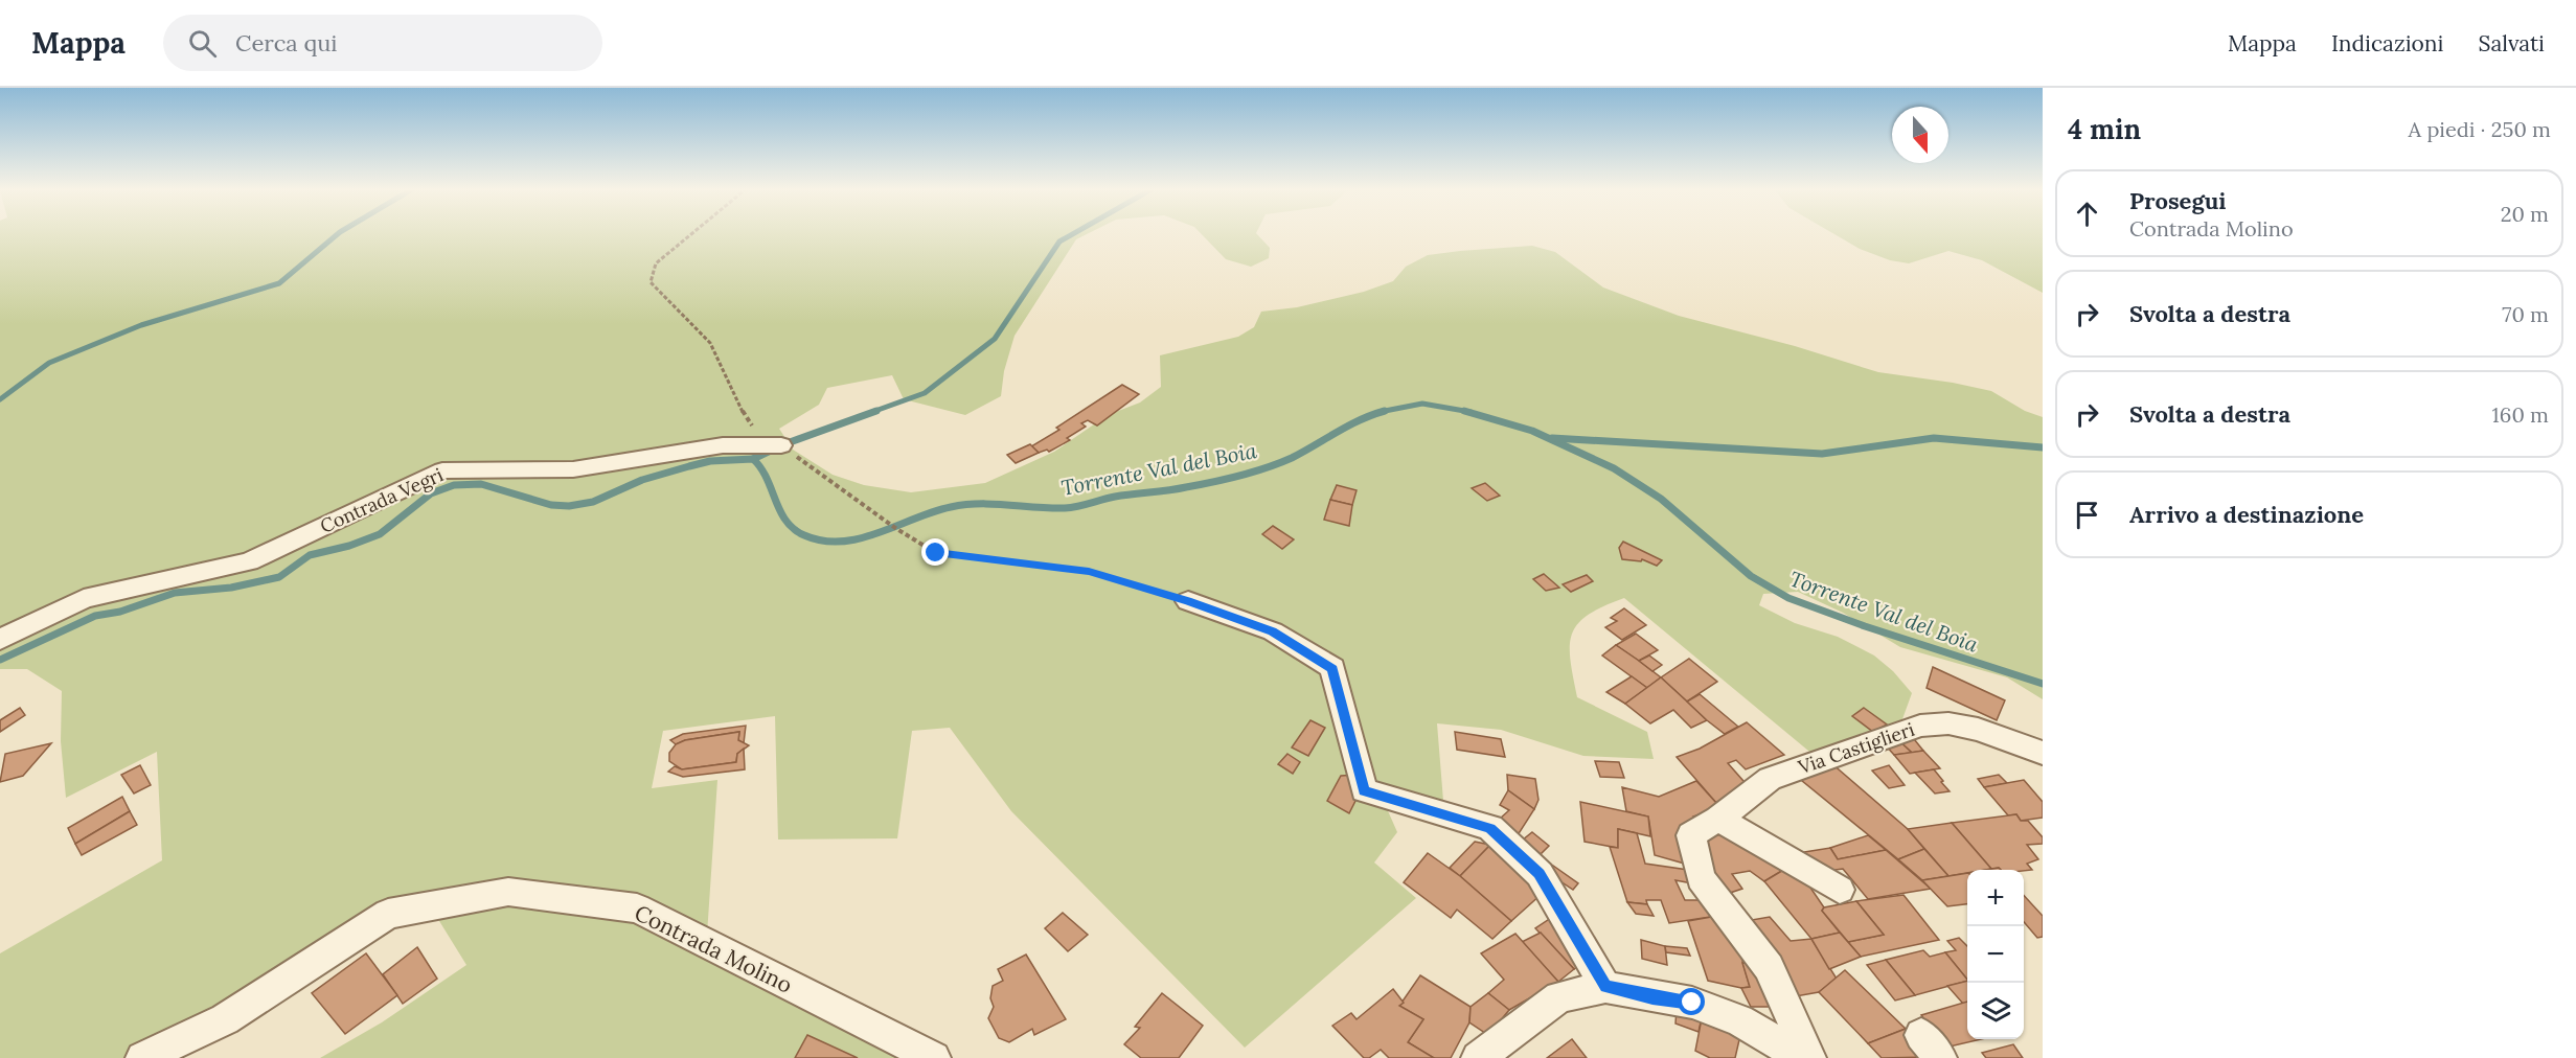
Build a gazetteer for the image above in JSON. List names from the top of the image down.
{
  "streets": {
    "street": ["Contrada Vegri", "Via Castiglieri", "Contrada Molino"]
  },
  "water": ["Torrente Val del Boia"],
  "north": "bottom",
  "page": {
    "header": "Mappa",
    "search": "Cerca qui",
    "nav": ["Mappa", "Indicazioni", "Salvati"],
    "heading": ["4 min", "A piedi · 250 m"],
    "list": [
      ["Prosegui", "Contrada Molino", "20 m"],
      ["Svolta a destra", "70 m"],
      ["Svolta a destra", "160 m"],
      "Arrivo a destinazione"
    ],
    "map_buttons": ["+", "−"]
  }
}
